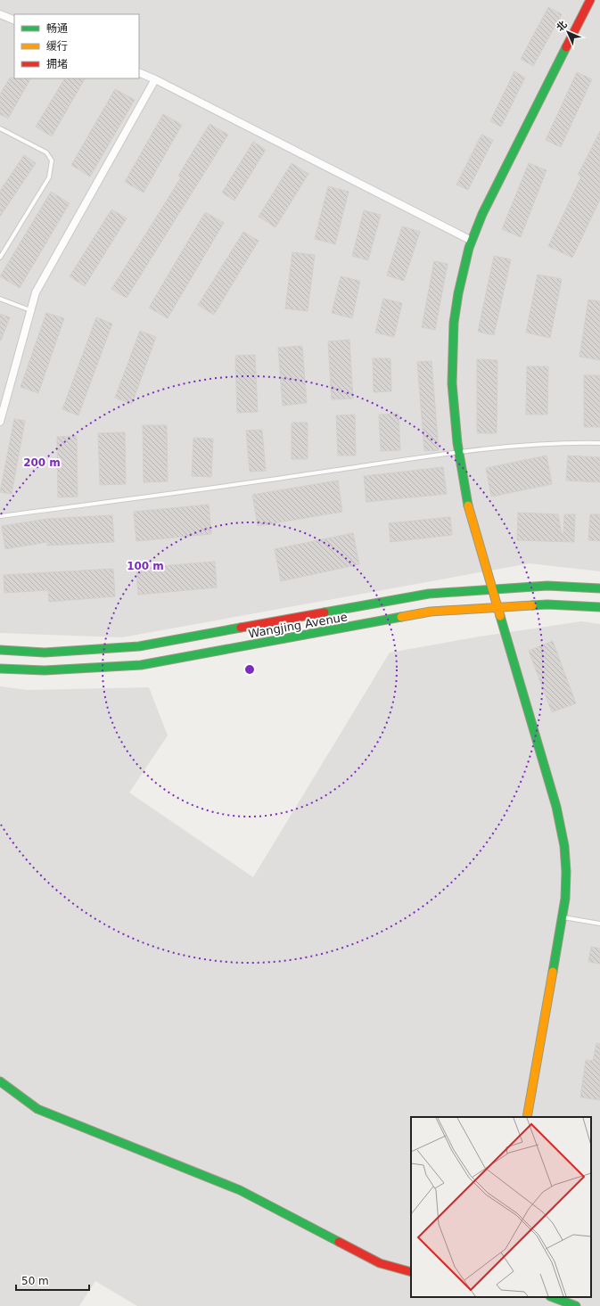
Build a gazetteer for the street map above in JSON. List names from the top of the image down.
{
  "streets": {
    "main road": ["Wangjing Avenue"]
  },
  "legend": ["畅通", "缓行", "拥堵"],
  "scale_bar": "50 m",
  "north": "top left",
  "rings": ["200 m", "100 m"]
}
